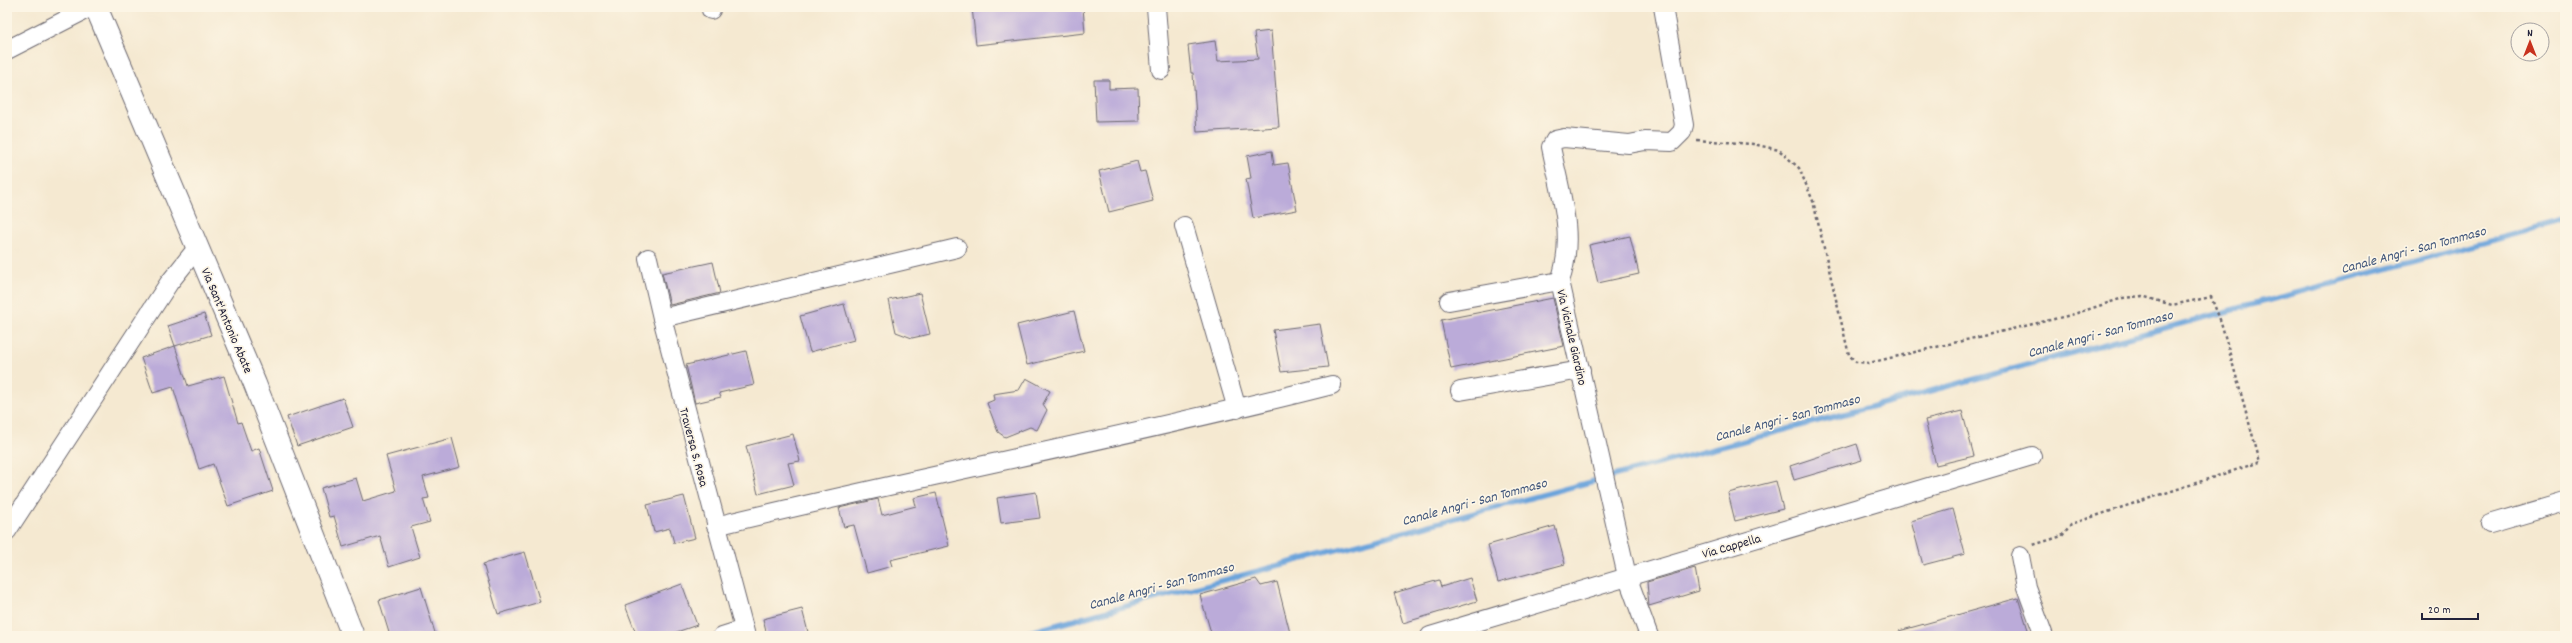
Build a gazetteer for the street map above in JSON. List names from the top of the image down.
{
  "streets": {
    "street": [
      "Via Sant'Antonio Abate",
      "Via Vicinale Giardino",
      "Traversa S. Rosa",
      "Via Cappella"
    ]
  },
  "crossings": [
    ["Via Vicinale Giardino", "Via Cappella"]
  ],
  "water": ["Canale Angri - San Tommaso"],
  "scale_bar": "20 m",
  "north": "top"
}
